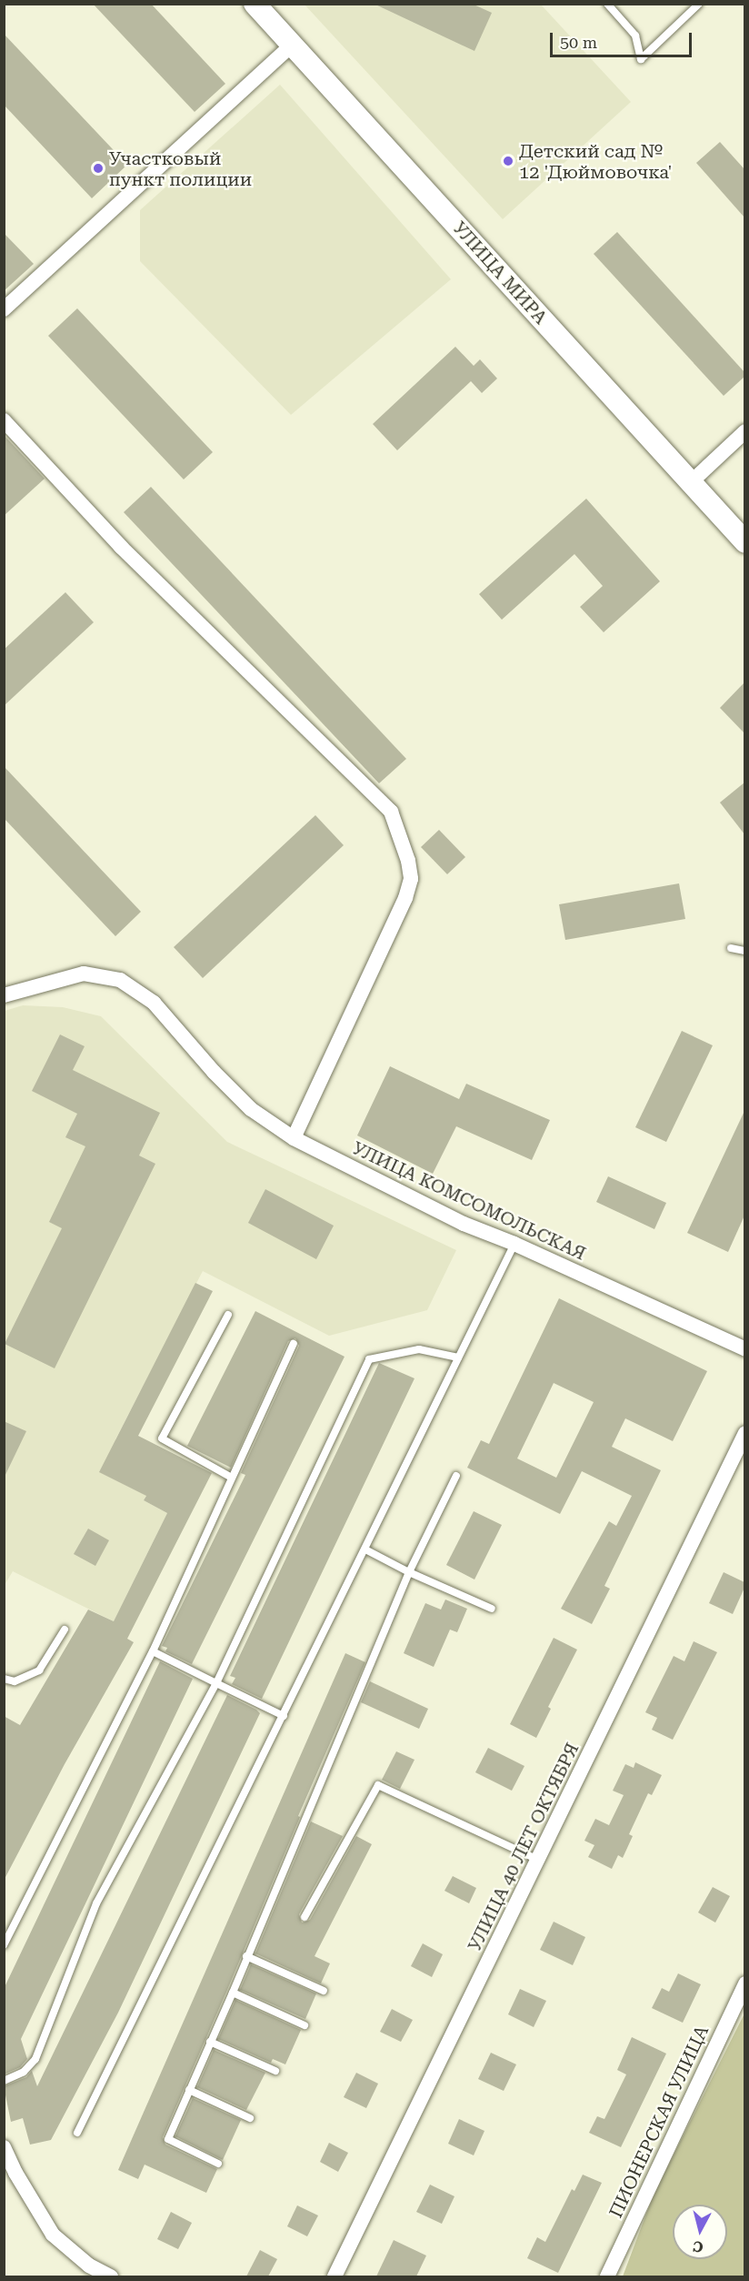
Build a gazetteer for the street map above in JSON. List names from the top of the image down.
{
  "streets": {
    "street": [
      "УЛИЦА МИРА",
      "УЛИЦА КОМСОМОЛЬСКАЯ",
      "УЛИЦА 40 ЛЕТ ОКТЯБРЯ",
      "ПИОНЕРСКАЯ УЛИЦА"
    ]
  },
  "places": ["Детский сад № 12 'Дюймовочка'", "Участковый пункт полиции"],
  "scale_bar": "50 m",
  "north": "bottom"
}
